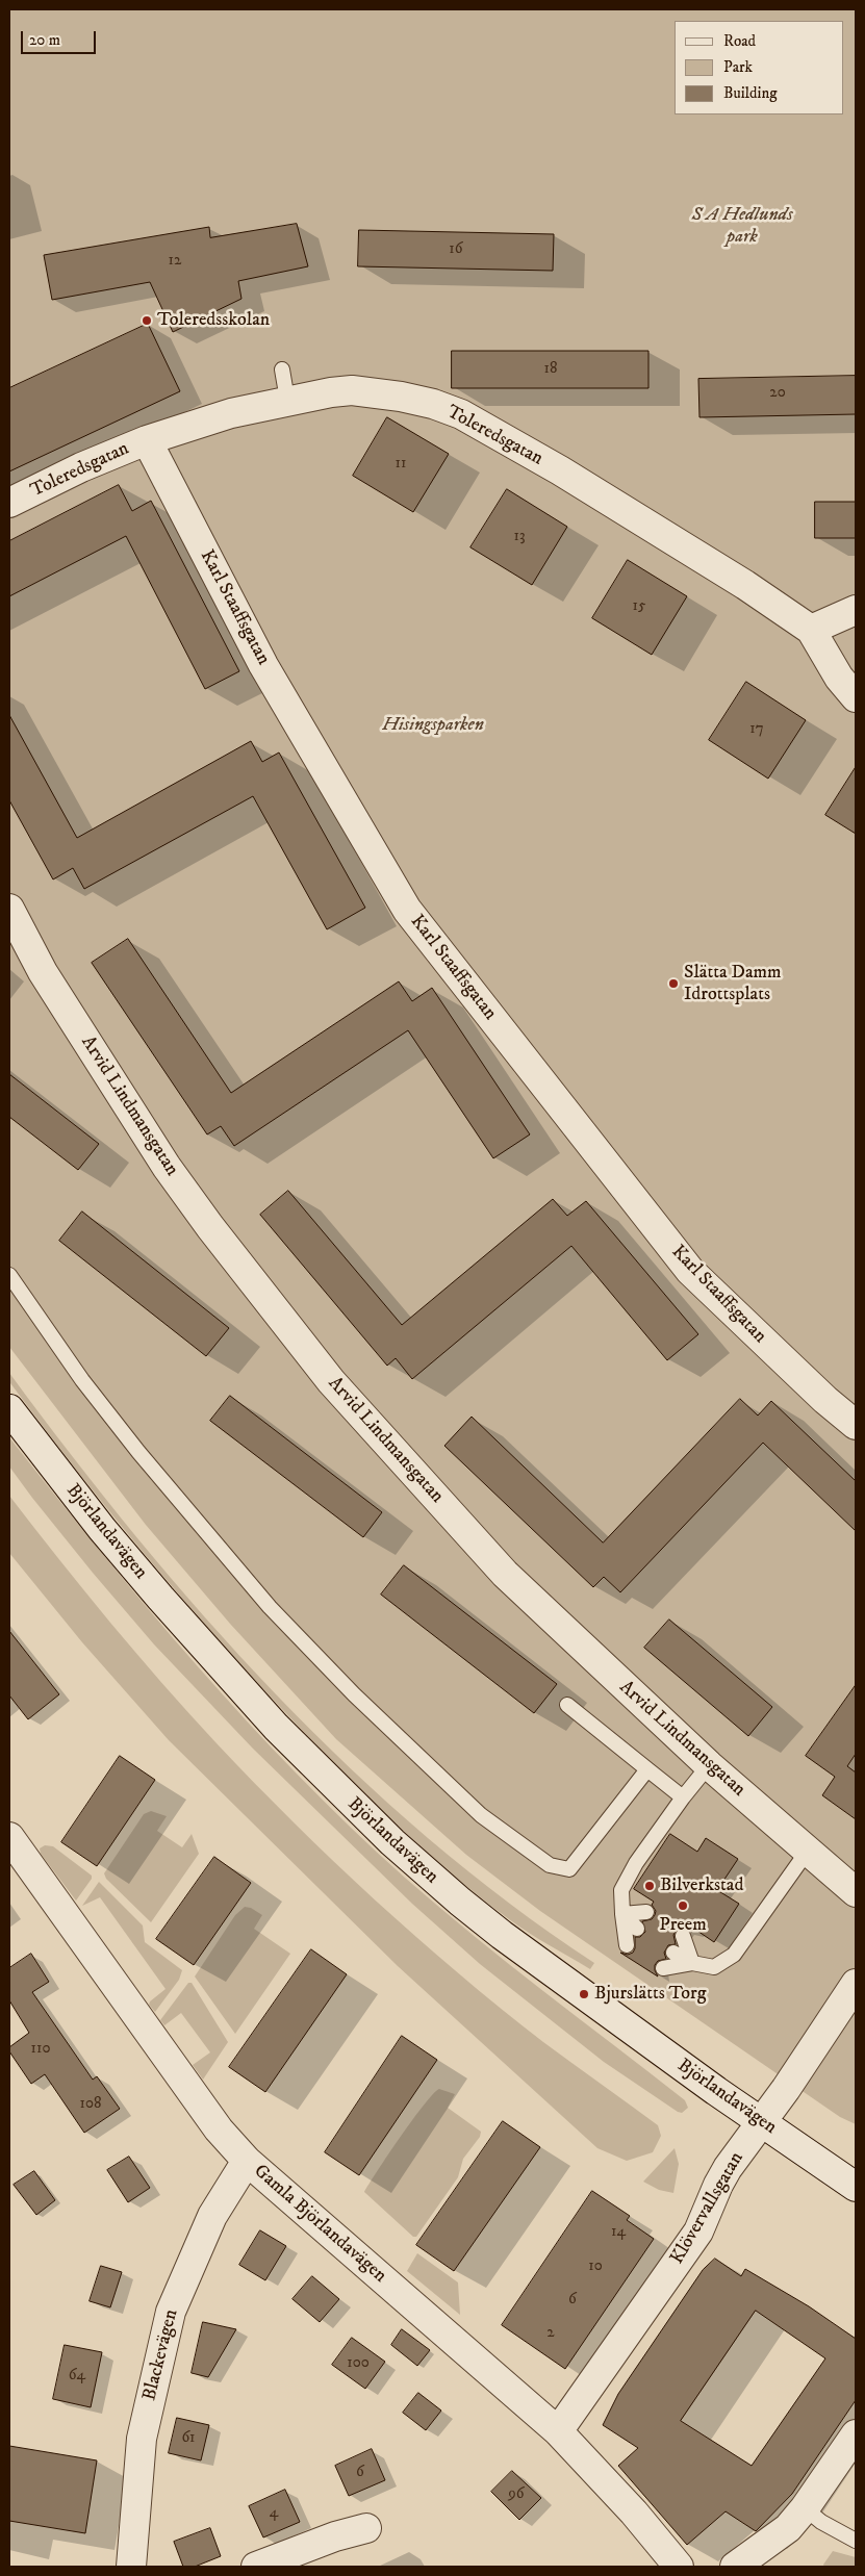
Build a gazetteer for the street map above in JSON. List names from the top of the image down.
{
  "streets": {
    "street": [
      "Toleredsgatan",
      "Karl Staaffsgatan",
      "Arvid Lindmansgatan",
      "Björlandavägen",
      "Klövervallsgatan",
      "Gamla Björlandavägen",
      "Blackevägen"
    ]
  },
  "crossings": [
    ["Toleredsgatan", "Karl Staaffsgatan"],
    ["Björlandavägen", "Klövervallsgatan"],
    ["Klövervallsgatan", "Gamla Björlandavägen"],
    ["Gamla Björlandavägen", "Blackevägen"]
  ],
  "parks": ["S A Hedlunds park", "Hisingsparken"],
  "places": [
    "Toleredsskolan",
    "Slätta Damm Idrottsplats",
    "Bilverkstad",
    "Preem",
    "Bjurslätts Torg"
  ],
  "house_numbers": [
    "16",
    "12",
    "18",
    "20",
    "11",
    "13",
    "15",
    "17",
    "110",
    "108",
    "14",
    "10",
    "6",
    "2",
    "100",
    "64",
    "61",
    "6",
    "96",
    "4"
  ],
  "legend": ["Road", "Park", "Building"],
  "scale_bar": "20 m"
}
